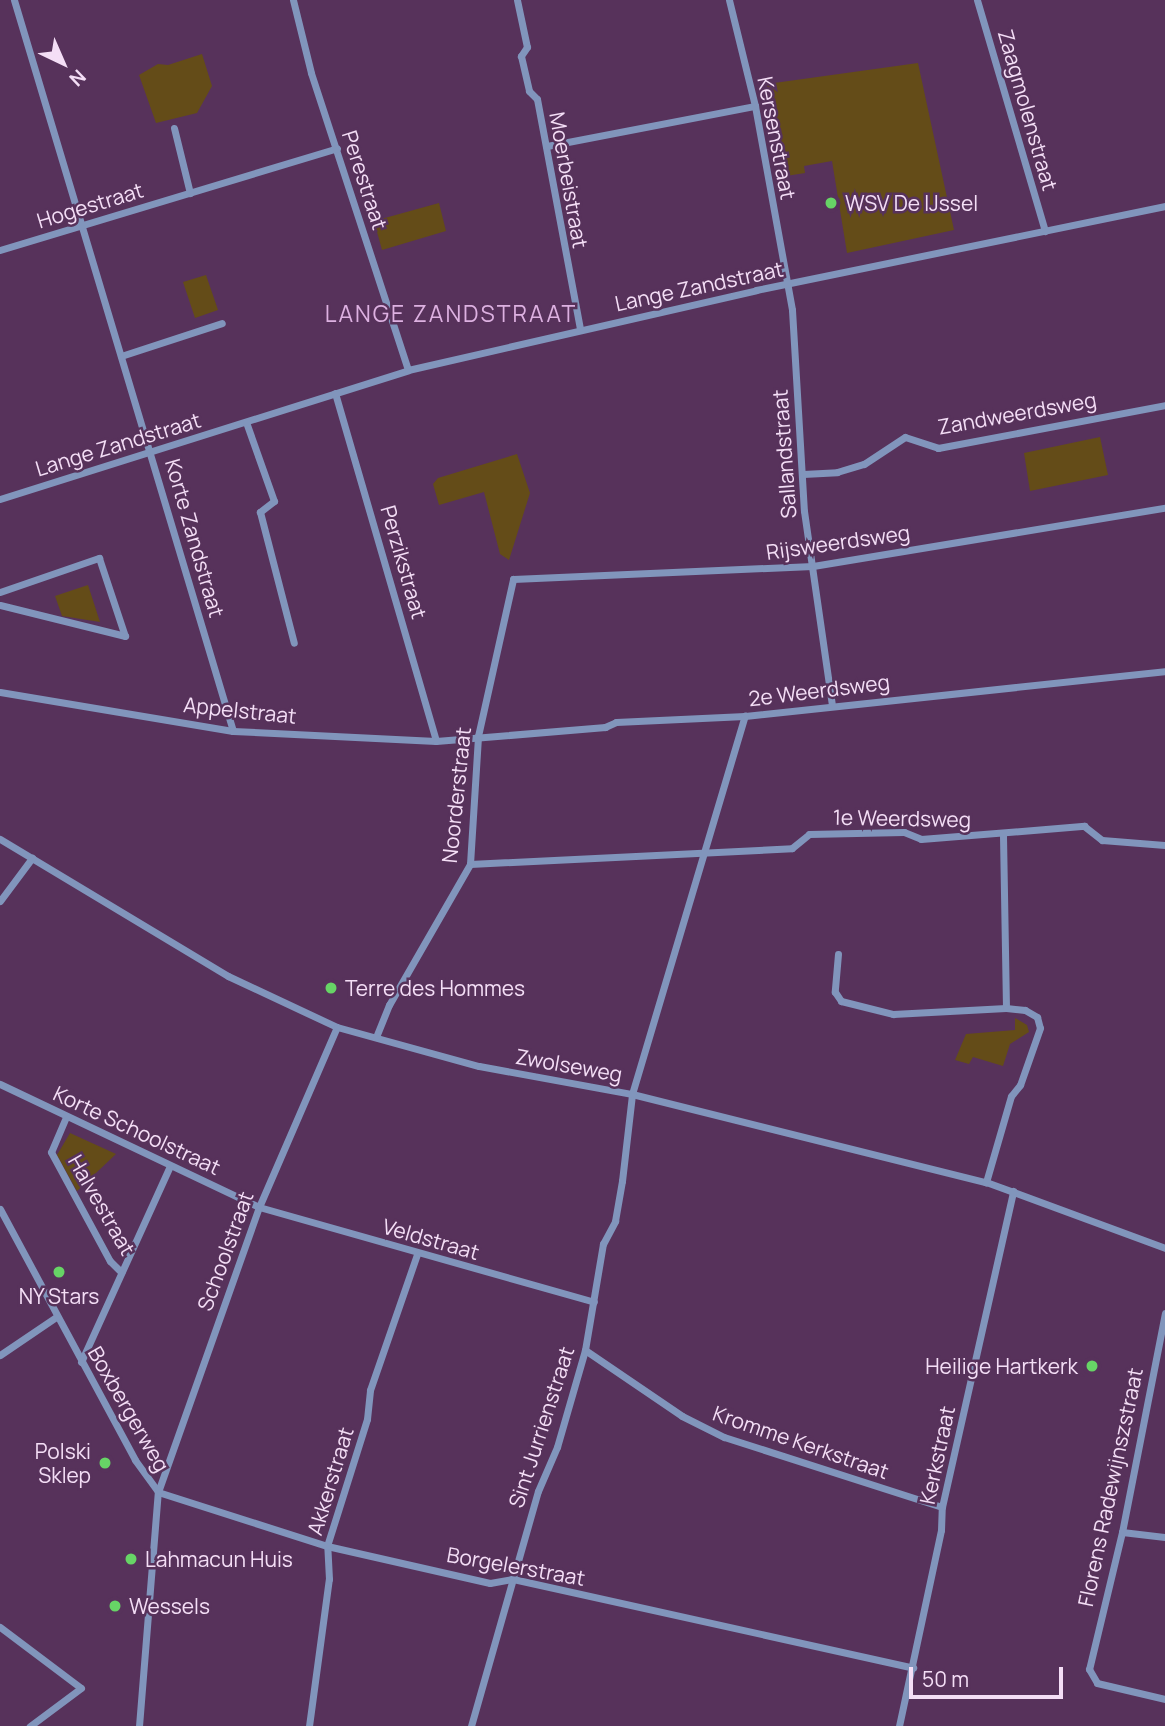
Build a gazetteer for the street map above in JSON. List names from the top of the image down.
{
  "streets": {
    "street": [
      "Zaagmolenstraat",
      "Kersenstraat",
      "Perestraat",
      "Moerbeistraat",
      "Hogestraat",
      "Lange Zandstraat",
      "Zandweerdsweg",
      "Sallandstraat",
      "Korte Zandstraat",
      "Rijsweerdsweg",
      "Perzikstraat",
      "2e Weerdsweg",
      "Appelstraat",
      "Noorderstraat",
      "1e Weerdsweg",
      "Zwolseweg",
      "Korte Schoolstraat",
      "Halvestraat",
      "Veldstraat",
      "Schoolstraat",
      "Boxbergerweg",
      "Sint Jurrienstraat",
      "Kromme Kerkstraat",
      "Kerkstraat",
      "Akkerstraat",
      "Florens Radewijnszstraat",
      "Borgelerstraat"
    ]
  },
  "crossings": [
    ["Zaagmolenstraat", "Lange Zandstraat"],
    ["Kersenstraat", "Lange Zandstraat"],
    ["Kersenstraat", "Sallandstraat"],
    ["Perestraat", "Hogestraat"],
    ["Perestraat", "Lange Zandstraat"],
    ["Moerbeistraat", "Lange Zandstraat"],
    ["Hogestraat", "Korte Zandstraat"],
    ["Lange Zandstraat", "Sallandstraat"],
    ["Lange Zandstraat", "Korte Zandstraat"],
    ["Lange Zandstraat", "Perzikstraat"],
    ["Zandweerdsweg", "Sallandstraat"],
    ["Sallandstraat", "Rijsweerdsweg"],
    ["Sallandstraat", "2e Weerdsweg"],
    ["Korte Zandstraat", "Appelstraat"],
    ["Rijsweerdsweg", "Noorderstraat"],
    ["Perzikstraat", "Appelstraat"],
    ["2e Weerdsweg", "Appelstraat"],
    ["2e Weerdsweg", "Noorderstraat"],
    ["Appelstraat", "Noorderstraat"],
    ["Noorderstraat", "1e Weerdsweg"],
    ["Noorderstraat", "Zwolseweg"],
    ["Zwolseweg", "Schoolstraat"],
    ["Zwolseweg", "Sint Jurrienstraat"],
    ["Zwolseweg", "Kerkstraat"],
    ["Korte Schoolstraat", "Halvestraat"],
    ["Korte Schoolstraat", "Veldstraat"],
    ["Korte Schoolstraat", "Schoolstraat"],
    ["Halvestraat", "Boxbergerweg"],
    ["Veldstraat", "Schoolstraat"],
    ["Veldstraat", "Sint Jurrienstraat"],
    ["Veldstraat", "Akkerstraat"],
    ["Schoolstraat", "Boxbergerweg"],
    ["Schoolstraat", "Borgelerstraat"],
    ["Boxbergerweg", "Borgelerstraat"],
    ["Sint Jurrienstraat", "Kromme Kerkstraat"],
    ["Sint Jurrienstraat", "Borgelerstraat"],
    ["Kromme Kerkstraat", "Kerkstraat"],
    ["Kerkstraat", "Borgelerstraat"],
    ["Akkerstraat", "Borgelerstraat"]
  ],
  "districts": ["LANGE ZANDSTRAAT"],
  "places": [
    "WSV De IJssel",
    "Terre des Hommes",
    "NY Stars",
    "Heilige Hartkerk",
    "Polski Sklep",
    "Lahmacun Huis",
    "Wessels"
  ],
  "scale_bar": "50 m",
  "north": "bottom right"
}
